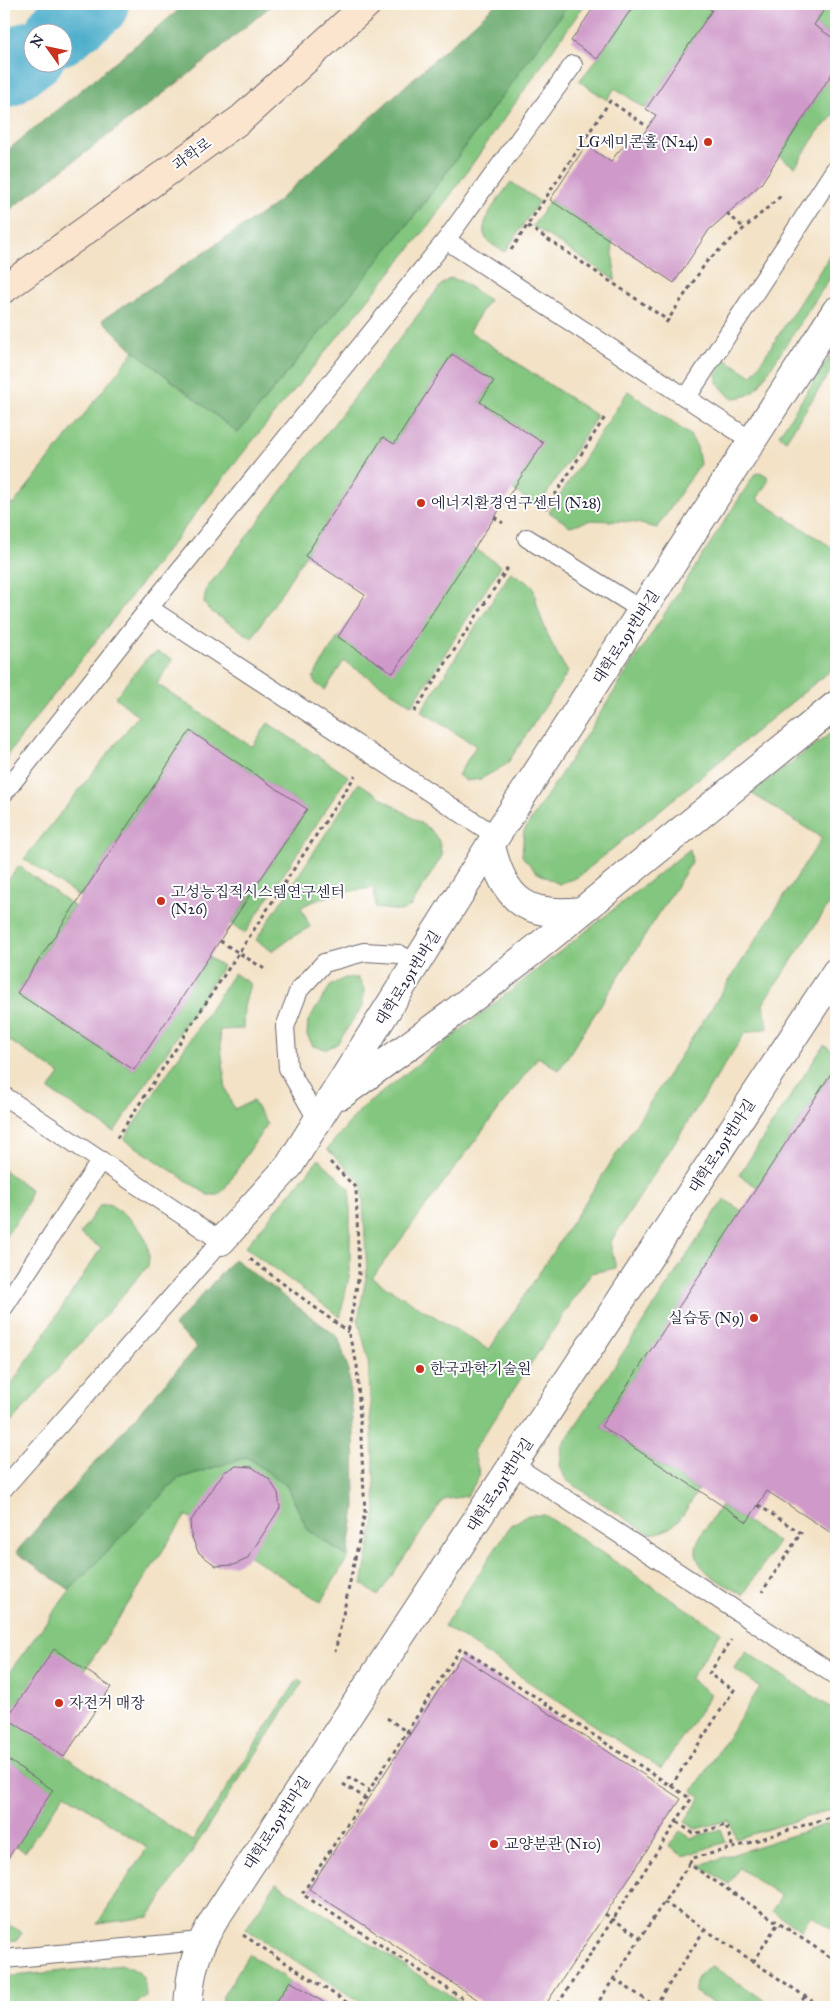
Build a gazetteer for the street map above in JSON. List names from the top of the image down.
{
  "streets": {
    "main road": ["과학로"],
    "street": ["대학로291번바길", "대학로291번마길"]
  },
  "places": [
    "LG세미콘홀 (N24)",
    "에너지환경연구센터 (N28)",
    "고성능집적시스템연구센터 (N26)",
    "실습동 (N9)",
    "한국과학기술원",
    "자전거 매장",
    "교양분관 (N10)"
  ],
  "north": "top left"
}
